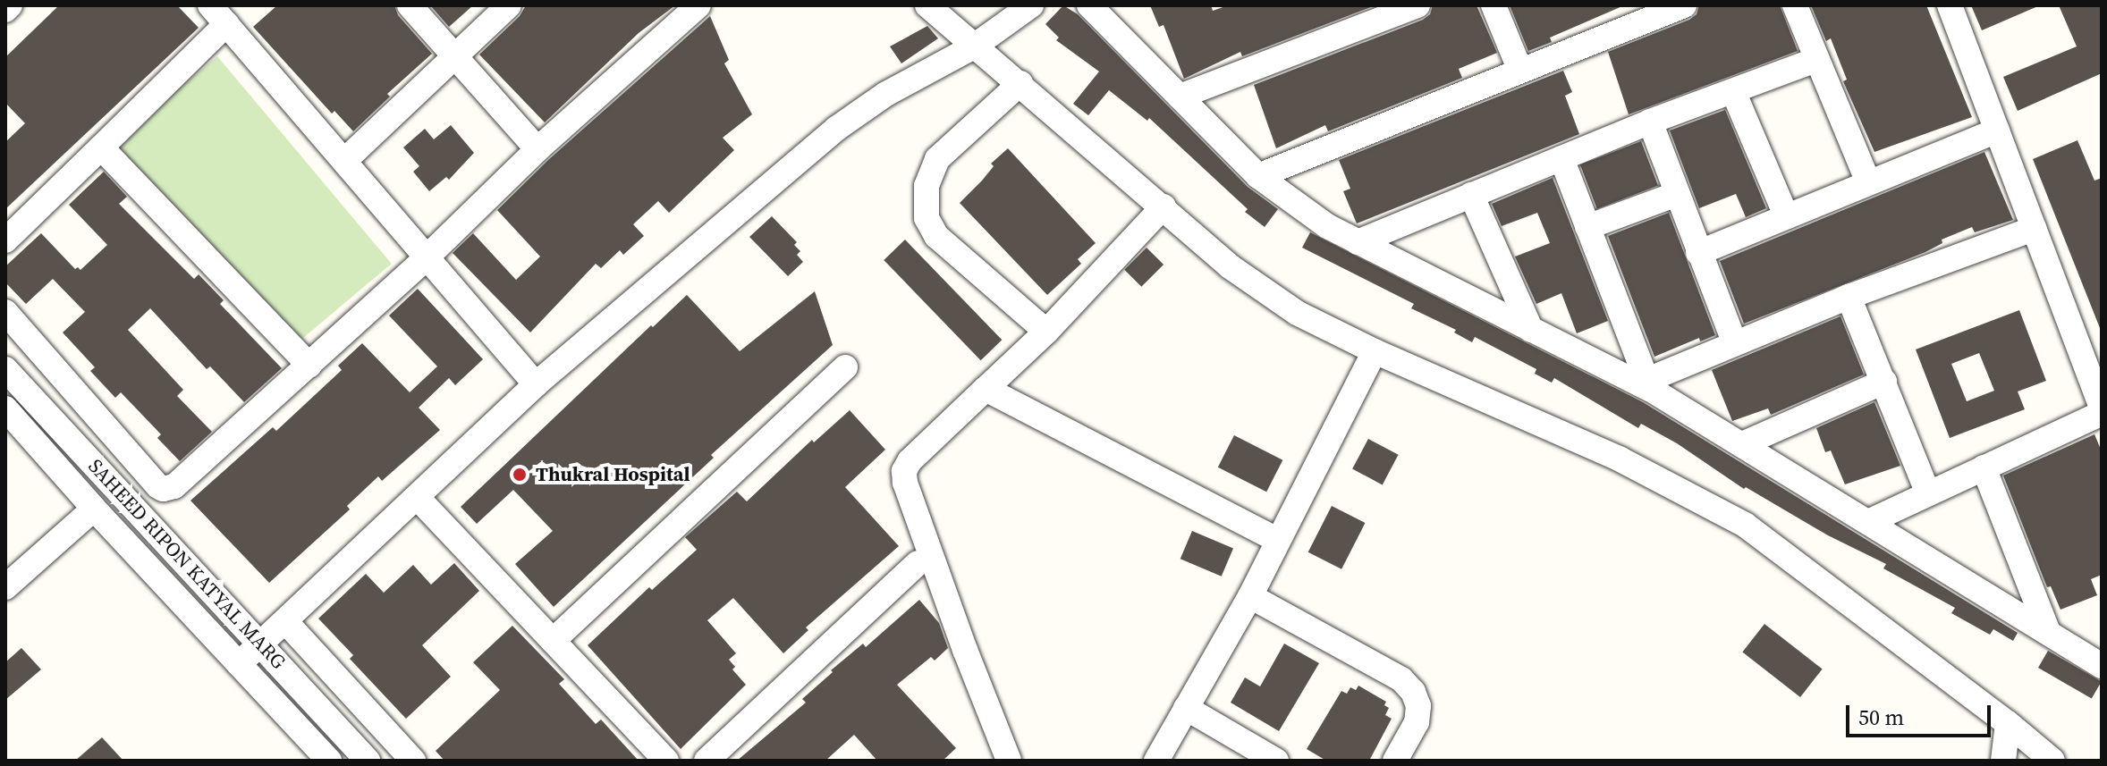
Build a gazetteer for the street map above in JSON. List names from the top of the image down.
{
  "streets": {
    "street": ["SAHEED RIPON KATYAL MARG"]
  },
  "places": ["Thukral Hospital"],
  "scale_bar": "50 m"
}
